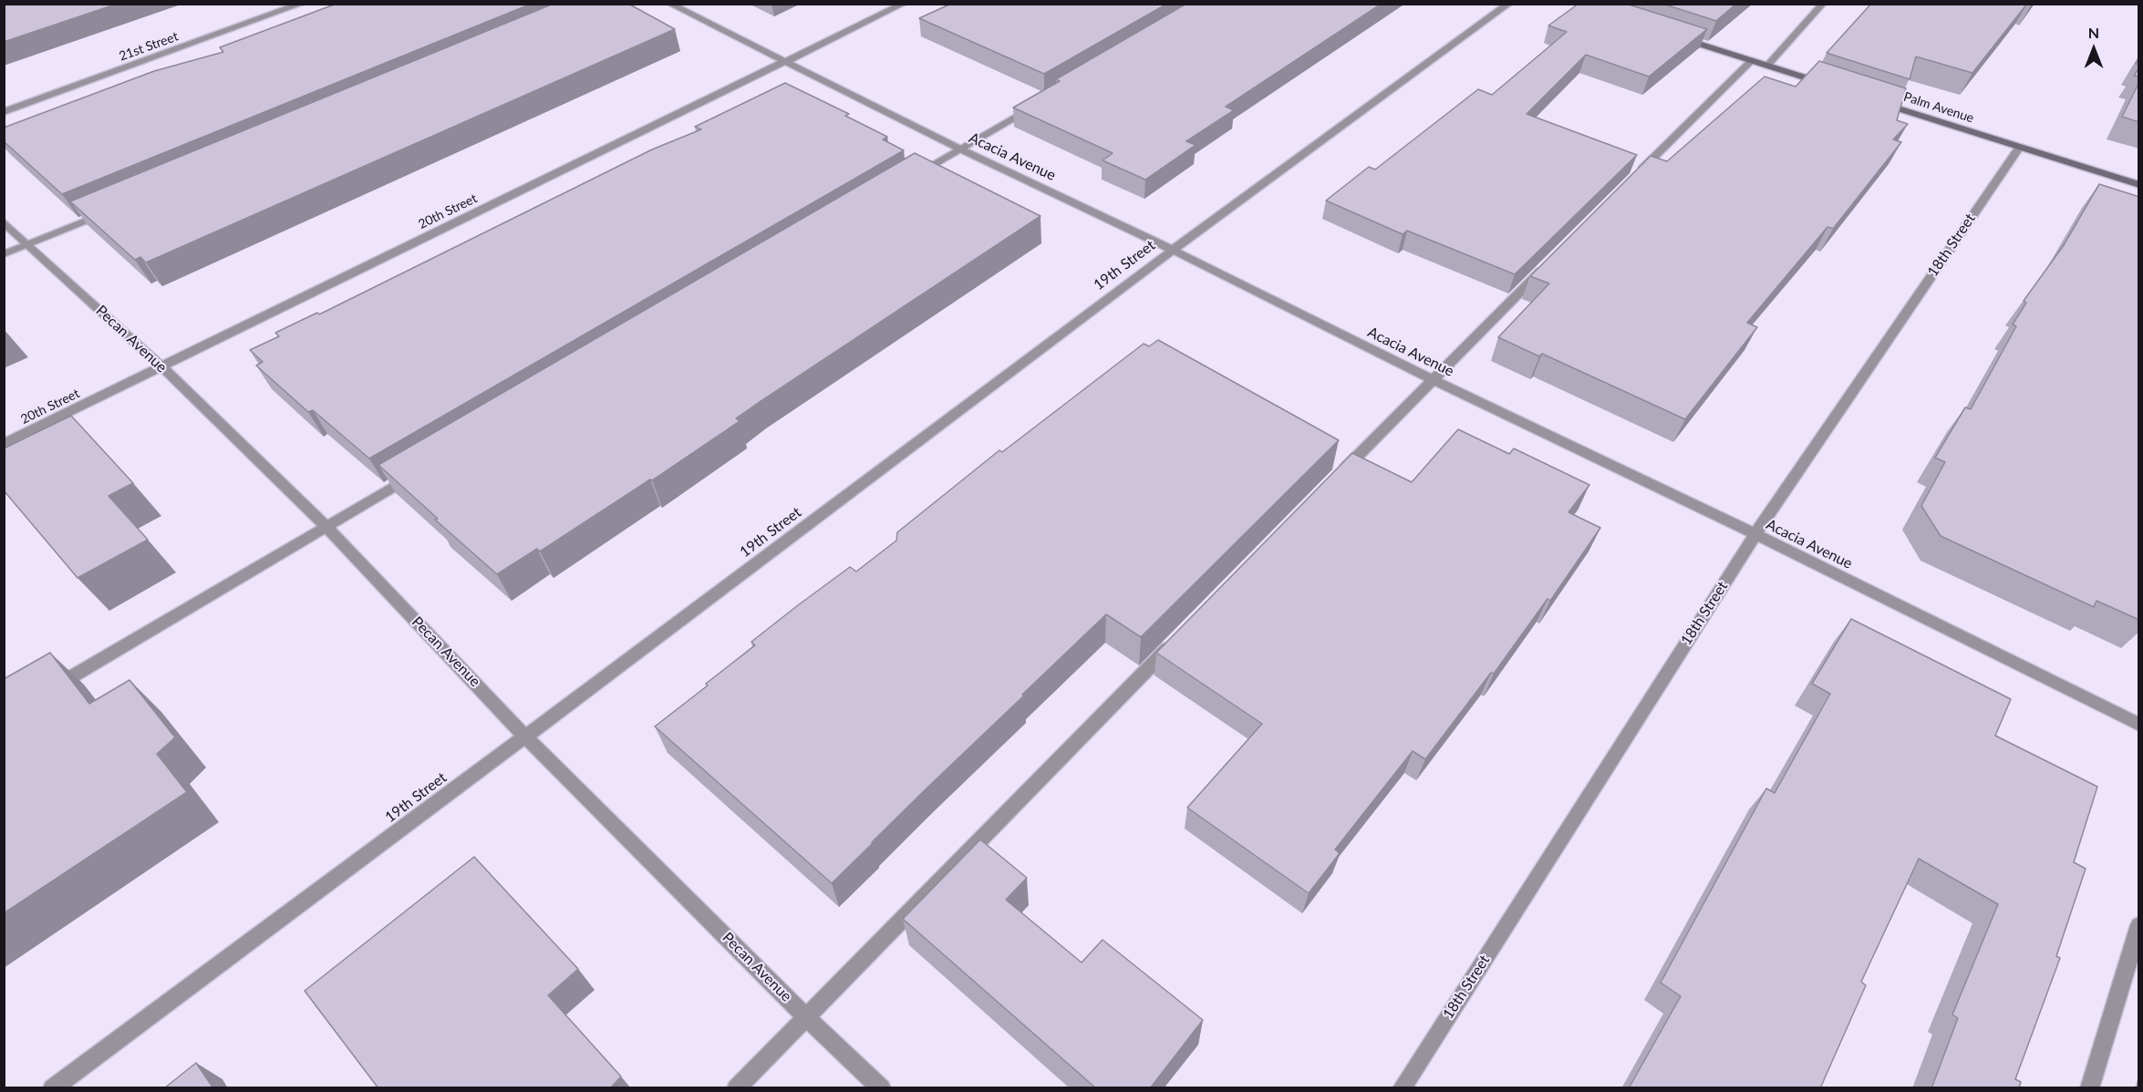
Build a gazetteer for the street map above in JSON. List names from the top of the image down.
{
  "streets": {
    "street": [
      "21st Street",
      "Palm Avenue",
      "Acacia Avenue",
      "20th Street",
      "18th Street",
      "19th Street",
      "Pecan Avenue"
    ]
  },
  "crossings": [
    ["Palm Avenue", "18th Street"],
    ["Acacia Avenue", "20th Street"],
    ["Acacia Avenue", "18th Street"],
    ["Acacia Avenue", "19th Street"],
    ["20th Street", "Pecan Avenue"],
    ["19th Street", "Pecan Avenue"]
  ],
  "north": "top"
}
